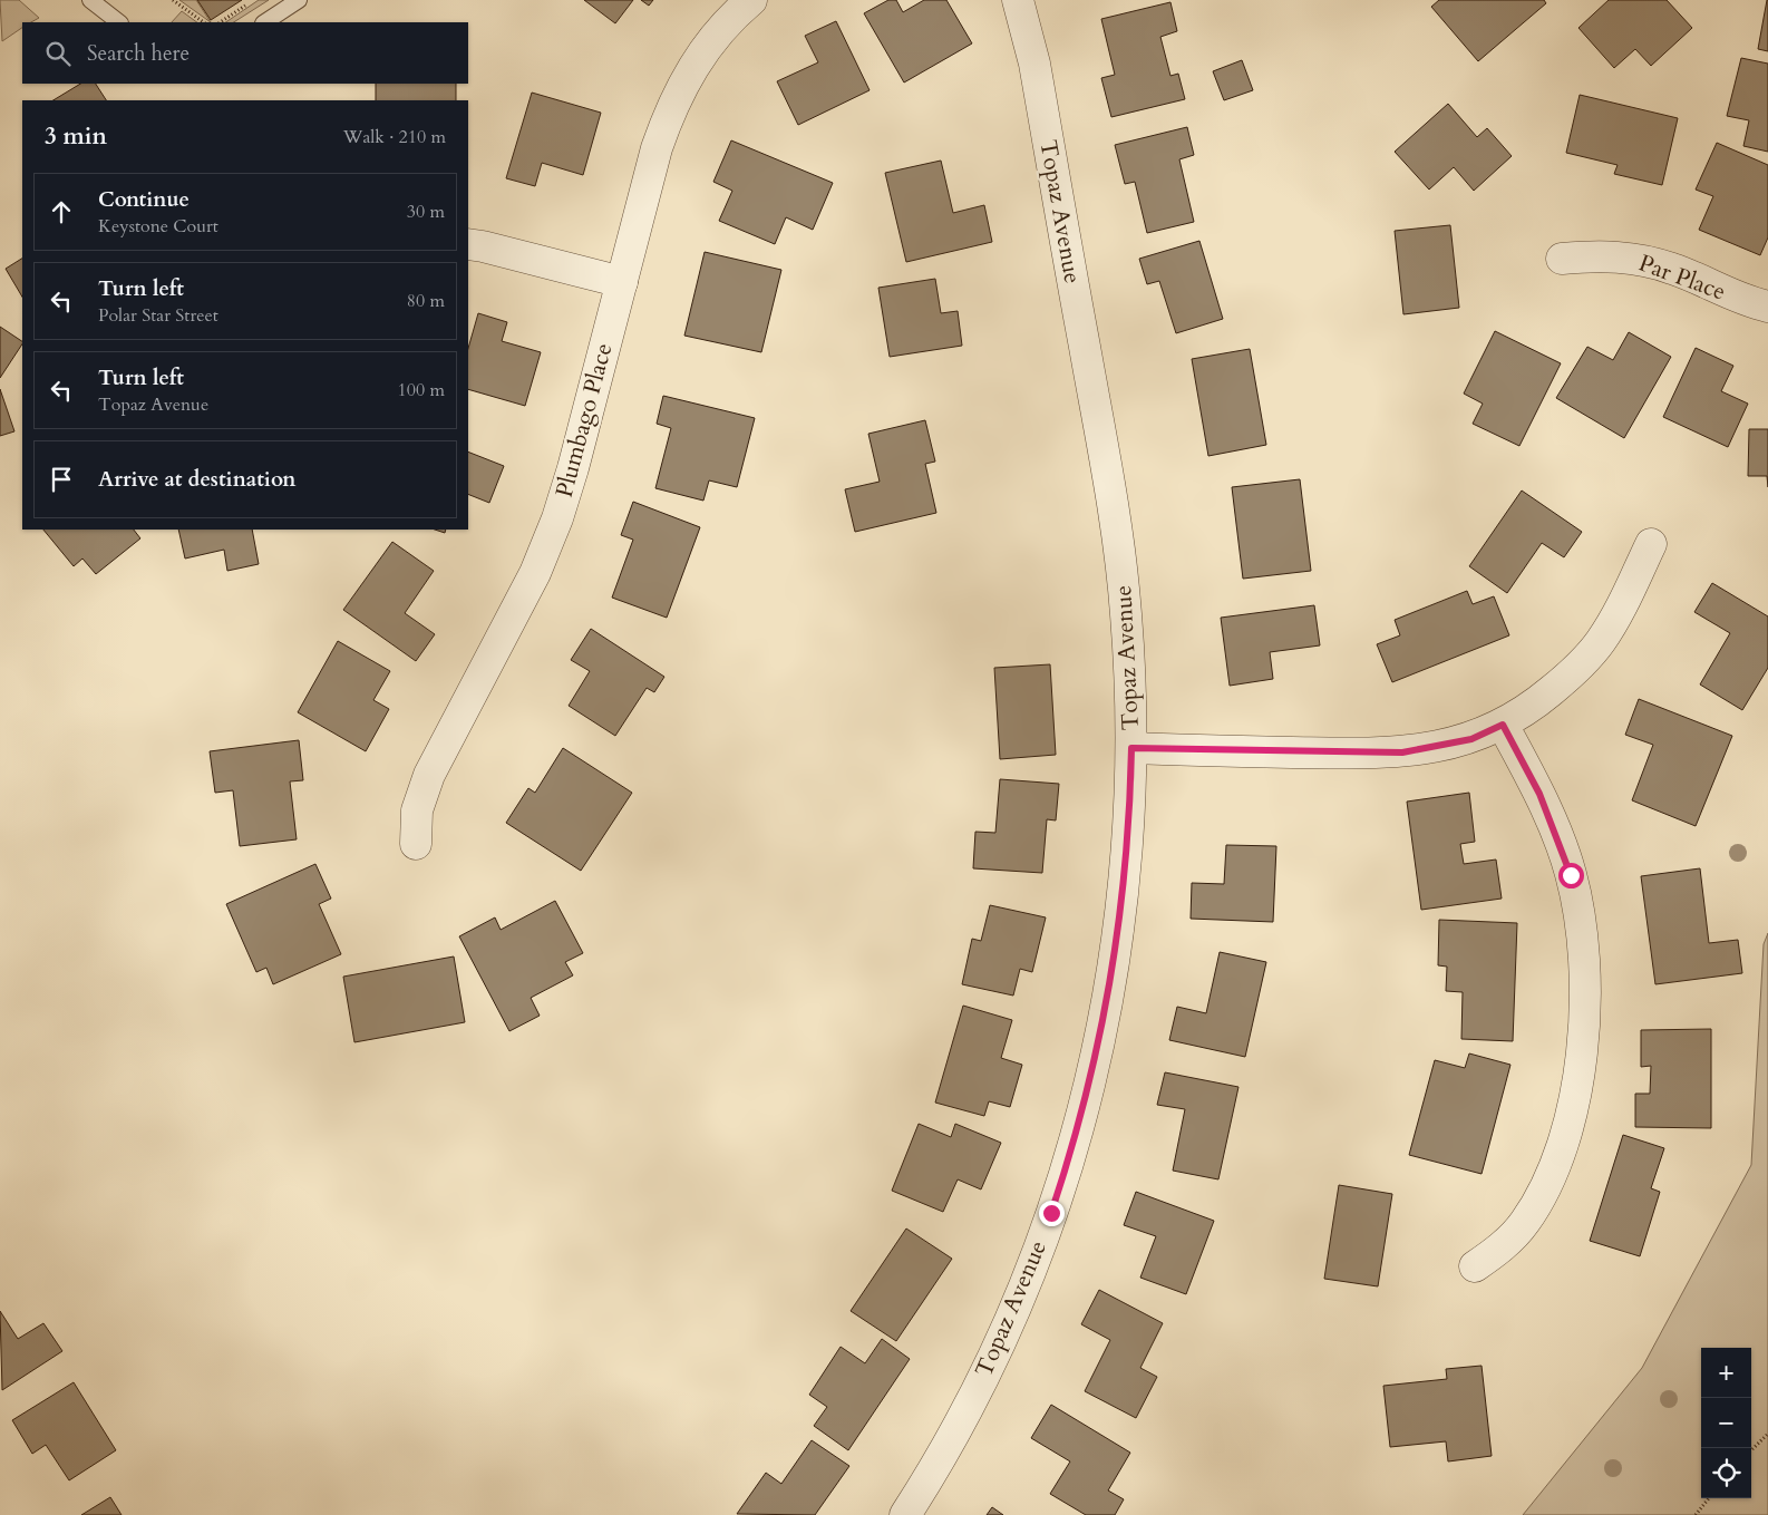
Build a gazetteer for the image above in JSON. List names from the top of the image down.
{
  "streets": {
    "street": ["Topaz Avenue", "Par Place", "Plumbago Place"]
  },
  "page": {
    "search": "Search here",
    "heading": ["3 min", "Walk · 210 m"],
    "list": [
      ["Continue", "Keystone Court", "30 m"],
      ["Turn left", "Polar Star Street", "80 m"],
      ["Turn left", "Topaz Avenue", "100 m"],
      "Arrive at destination"
    ],
    "map_buttons": ["+", "−"]
  }
}
